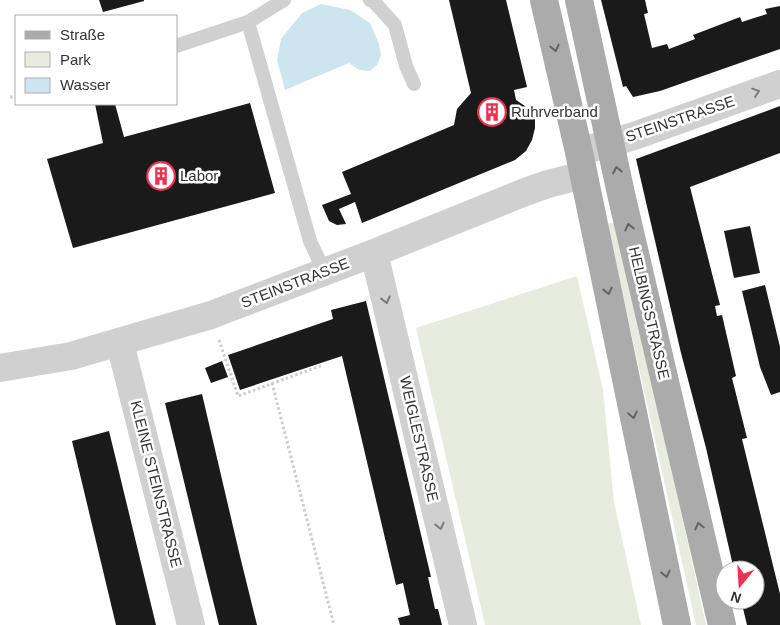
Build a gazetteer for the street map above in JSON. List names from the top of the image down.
{
  "streets": {
    "main road": ["HELBINGSTRASSE"],
    "street": ["STEINSTRASSE", "WEIGLESTRASSE", "KLEINE STEINSTRASSE"]
  },
  "crossings": [
    ["STEINSTRASSE", "HELBINGSTRASSE"],
    ["STEINSTRASSE", "WEIGLESTRASSE"],
    ["STEINSTRASSE", "KLEINE STEINSTRASSE"]
  ],
  "one_way": ["WEIGLESTRASSE"],
  "places": {
    "building": ["Ruhrverband", "Labor"]
  },
  "legend": ["Straße", "Park", "Wasser"],
  "north": "bottom"
}
